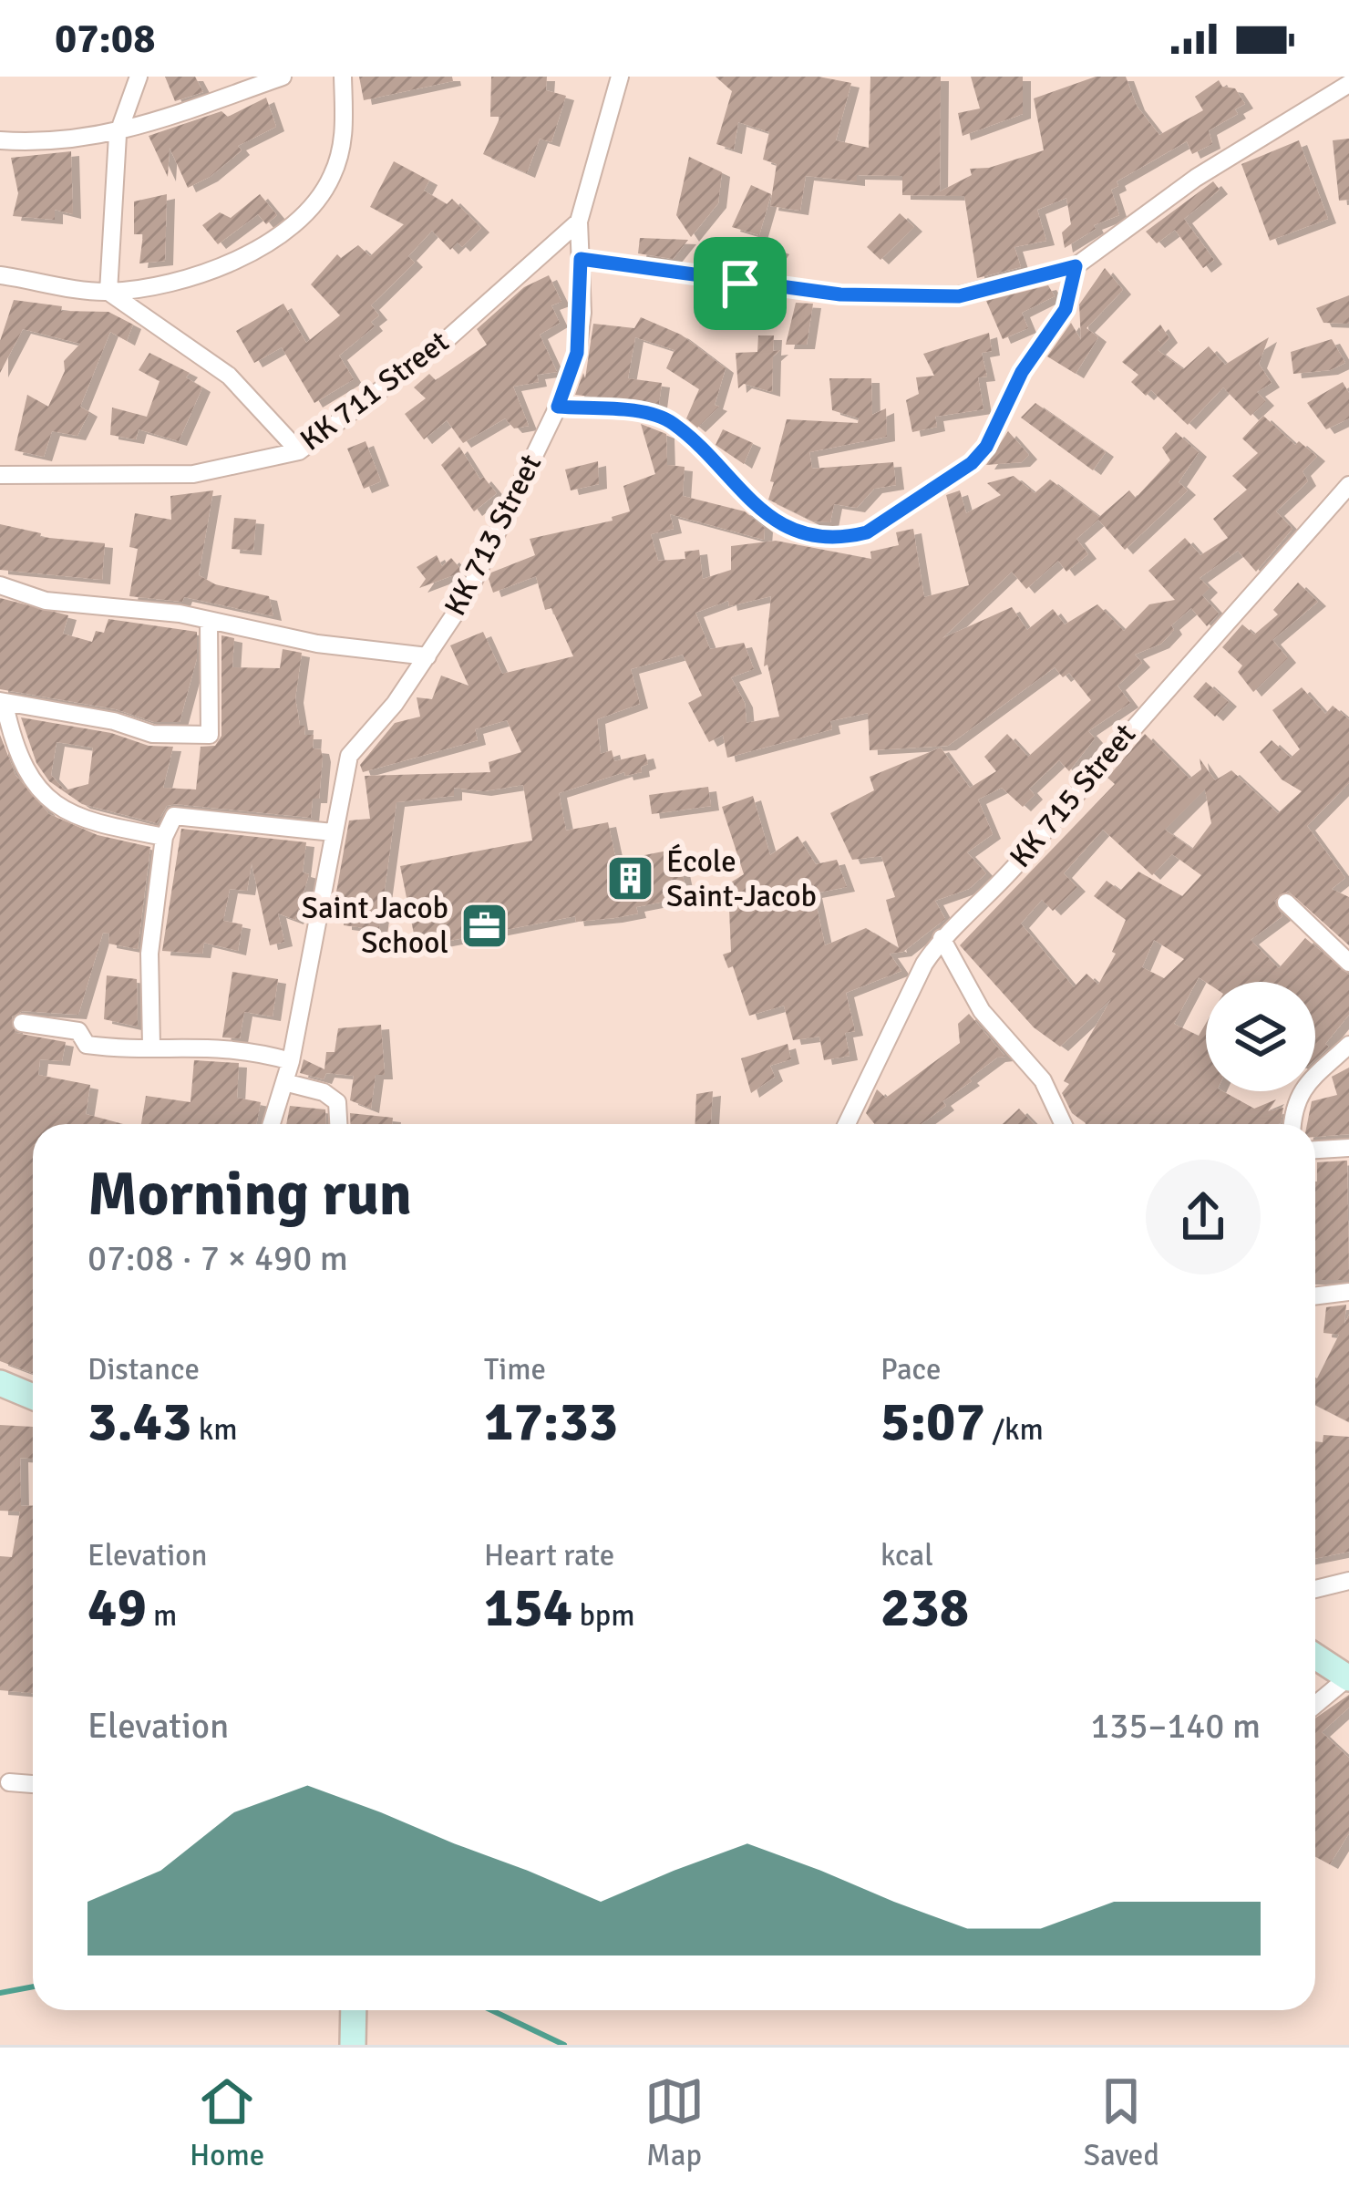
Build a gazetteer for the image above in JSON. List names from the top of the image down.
{
  "streets": {
    "street": ["KK 711 Street", "KK 713 Street", "KK 715 Street"]
  },
  "crossings": [
    ["KK 711 Street", "KK 713 Street"]
  ],
  "places": {
    "building": ["École Saint-Jacob"],
    "office": ["Saint Jacob School"]
  },
  "page": {
    "status": "07:08",
    "heading": ["Morning run", "07:08 · 7 × 490 m"],
    "stats": [
      ["Distance", "3.43 km"],
      ["Time", "17:33"],
      ["Pace", "5:07 /km"],
      ["Elevation", "49 m"],
      ["Heart rate", "154 bpm"],
      ["kcal", "238"]
    ],
    "chart": ["Elevation", "135–140 m"],
    "tabs": ["Home", "Map", "Saved"]
  }
}
